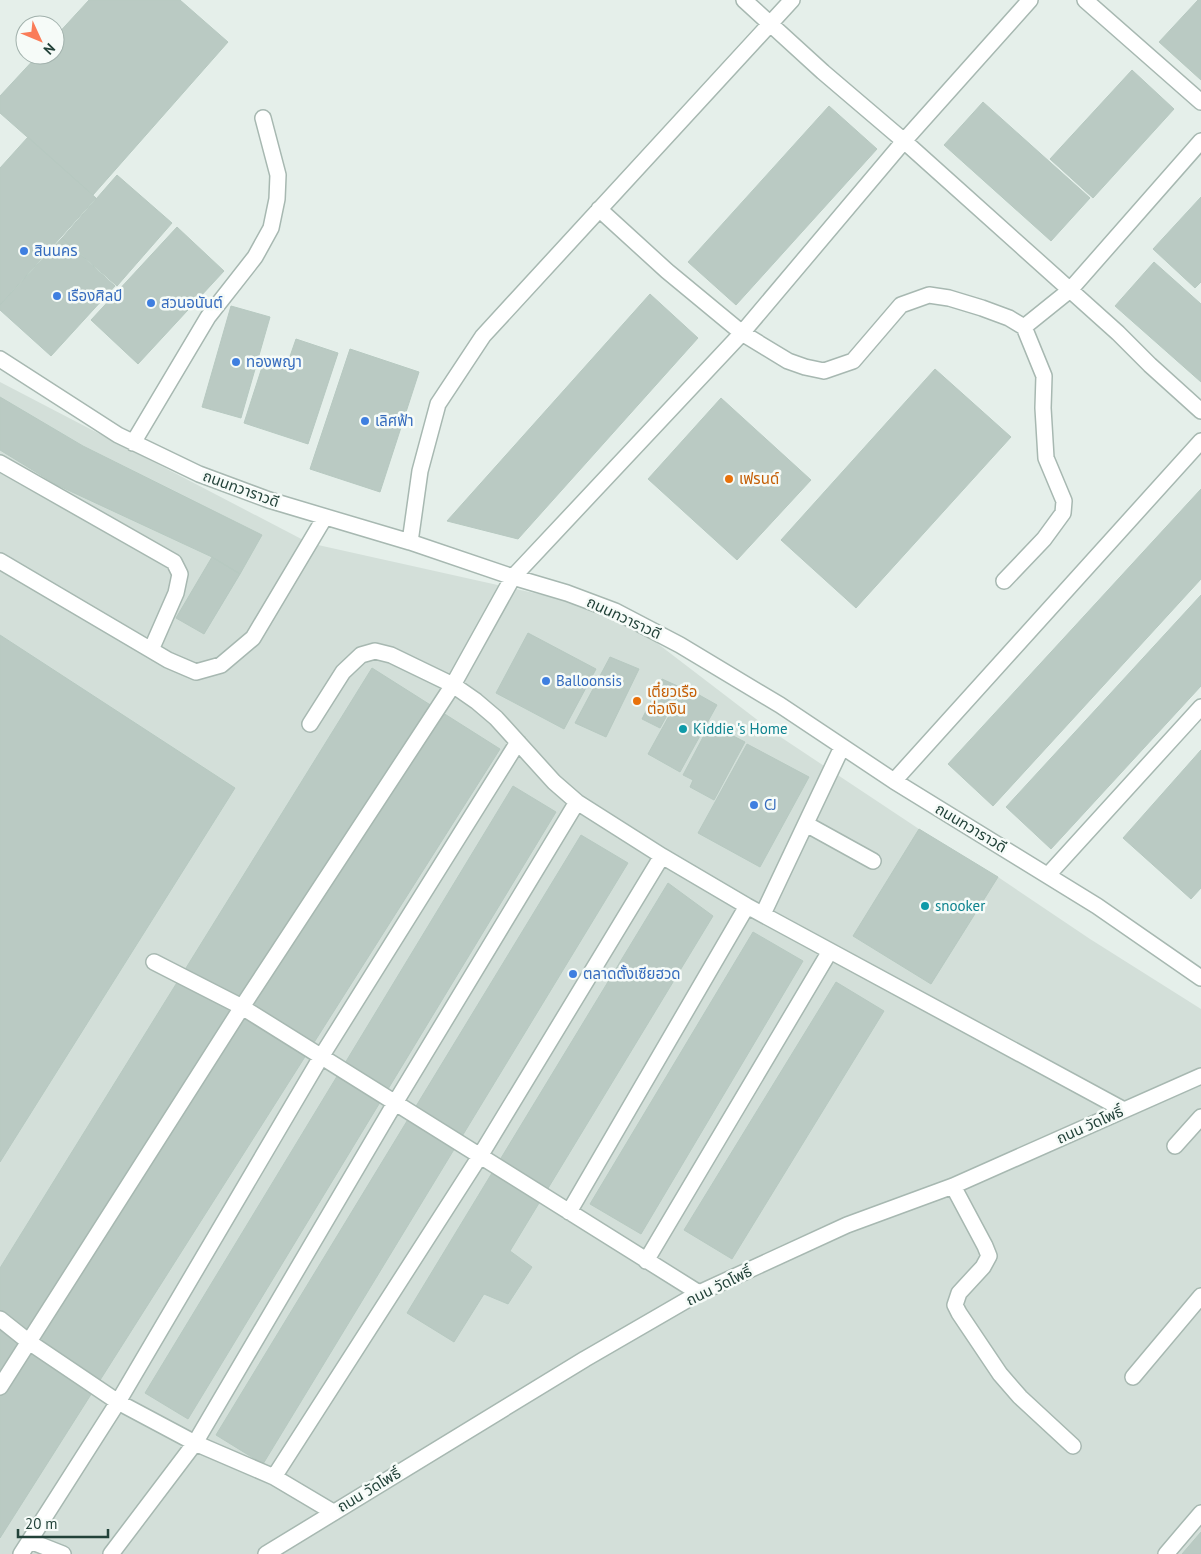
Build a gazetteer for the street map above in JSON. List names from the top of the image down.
{
  "streets": {
    "street": ["ถนนทวาราวดี", "ถนน วัดโพธิ์"]
  },
  "places": [
    "สินนคร",
    "เรืองศิลป์",
    "สวนอนันต์",
    "ทองพญา",
    "เลิศฟ้า",
    "เฟรนด์",
    "Balloonsis",
    "เตี๋ยวเรือ ต่อเงิน",
    "Kiddie 's Home",
    "CJ",
    "snooker",
    "ตลาดตั้งเซียฮวด"
  ],
  "scale_bar": "20 m",
  "north": "bottom right"
}
